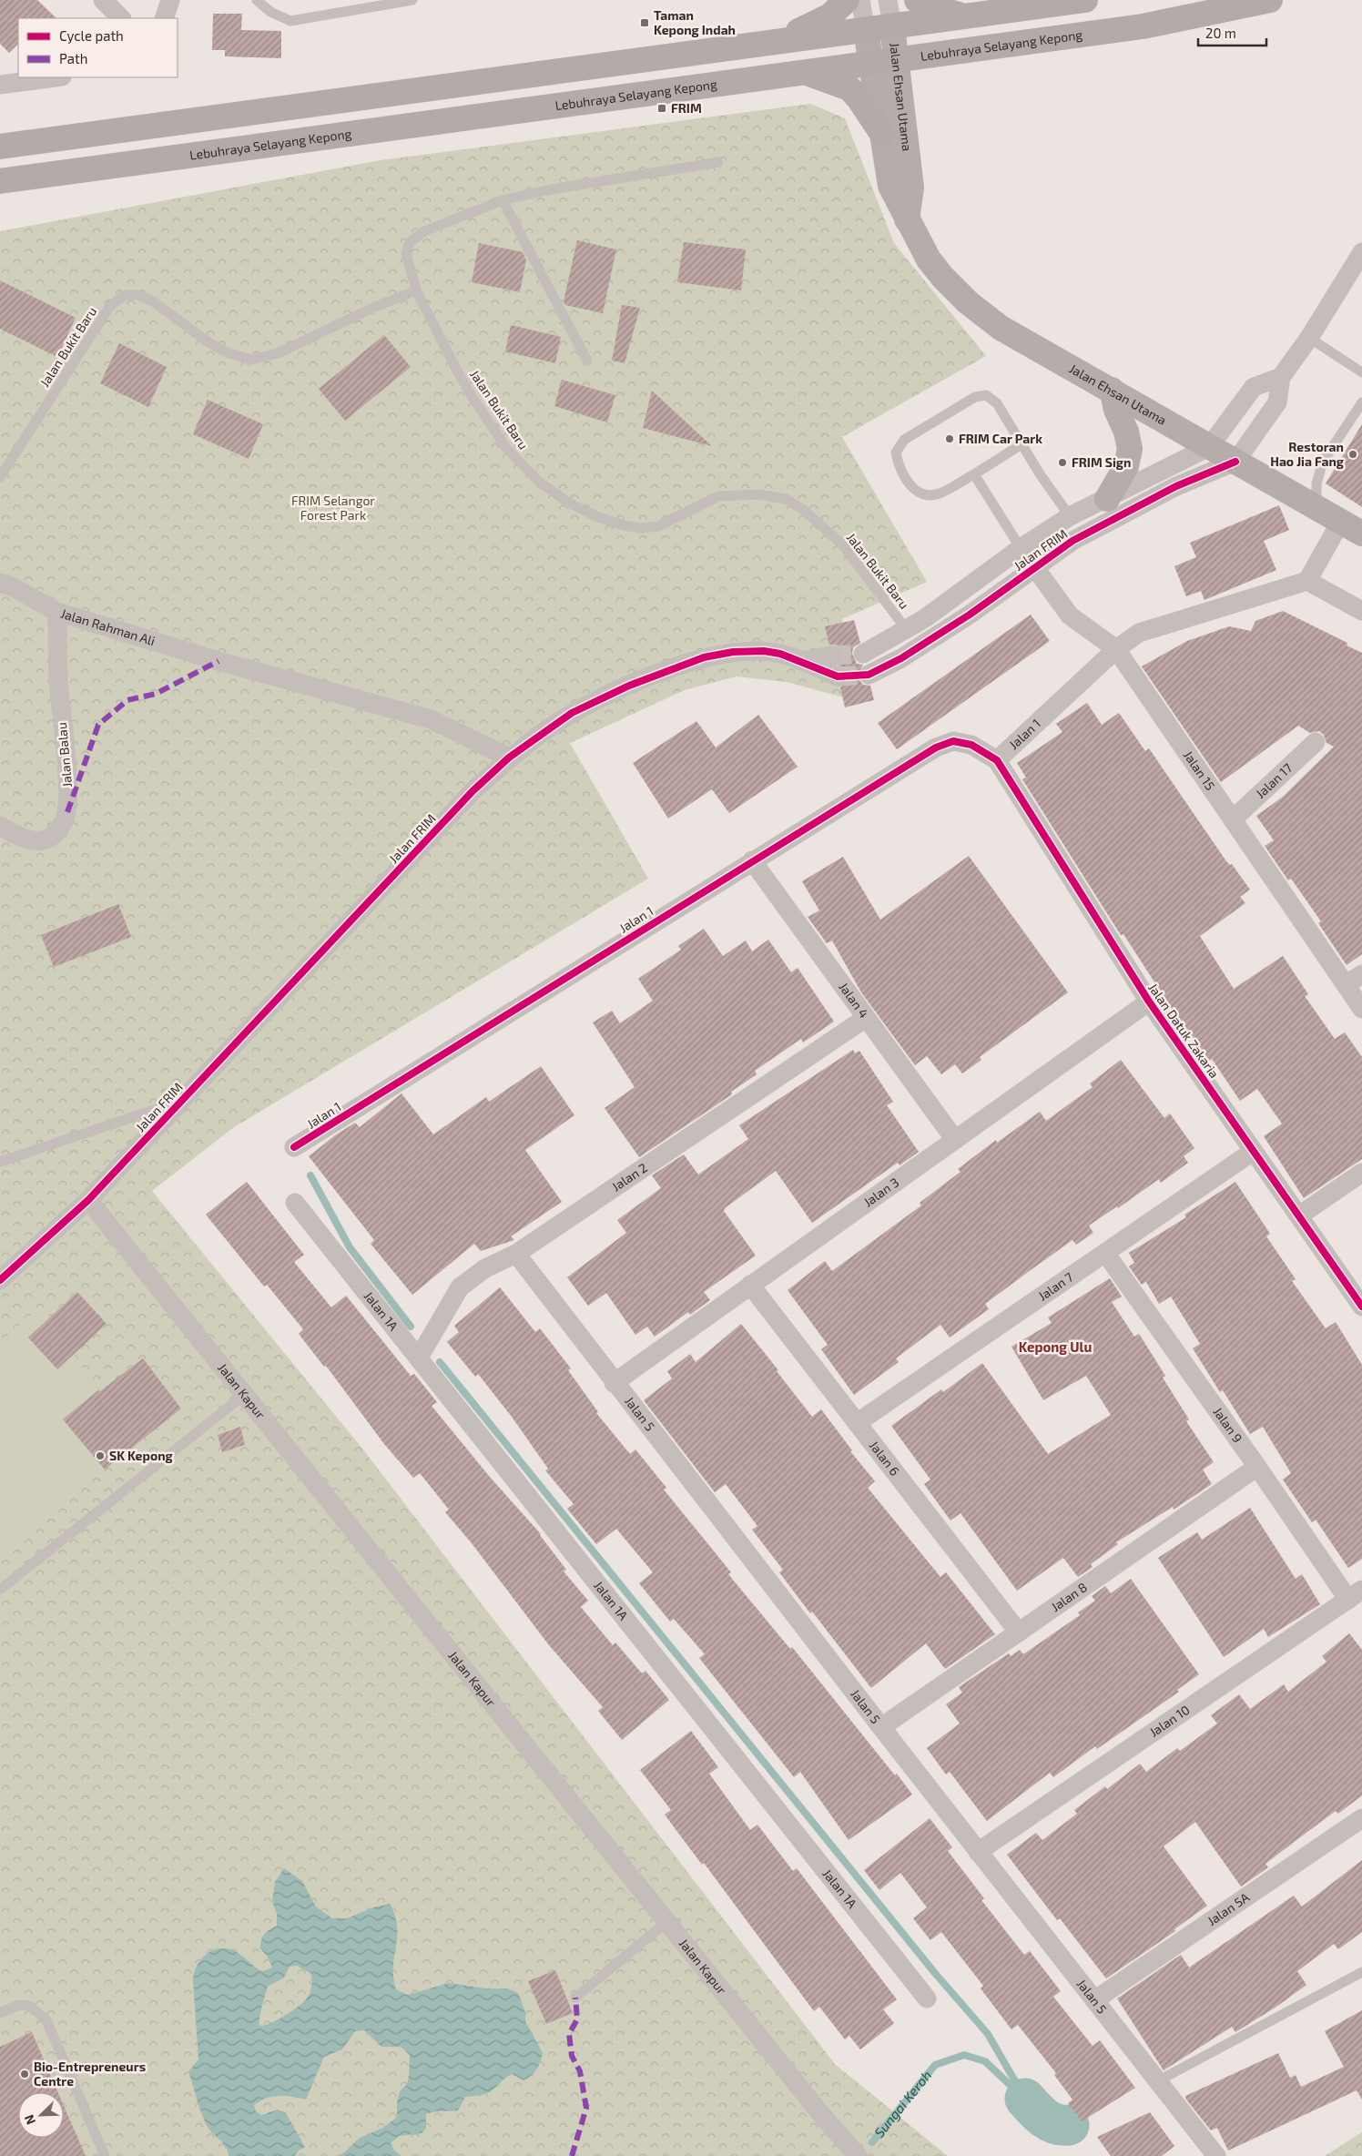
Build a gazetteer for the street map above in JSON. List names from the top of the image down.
{
  "streets": {
    "main road": ["Lebuhraya Selayang Kepong"],
    "street": [
      "Jalan Ehsan Utama",
      "Jalan FRIM",
      "Jalan Rahman Ali",
      "Jalan 1",
      "Jalan Balau",
      "Jalan 15",
      "Jalan 17",
      "Jalan 4",
      "Jalan Datuk Zakaria",
      "Jalan 2",
      "Jalan 3",
      "Jalan 7",
      "Jalan 1A",
      "Jalan Kapur",
      "Jalan 5",
      "Jalan 9",
      "Jalan 6",
      "Jalan 8",
      "Jalan 10",
      "Jalan 5A"
    ],
    "lane": ["Jalan Bukit Baru"]
  },
  "crossings": [
    ["Lebuhraya Selayang Kepong", "Jalan Ehsan Utama"],
    ["Jalan Ehsan Utama", "Jalan FRIM"],
    ["Jalan Bukit Baru", "Jalan FRIM"],
    ["Jalan FRIM", "Jalan Rahman Ali"],
    ["Jalan FRIM", "Jalan 15"],
    ["Jalan FRIM", "Jalan Kapur"],
    ["Jalan Rahman Ali", "Jalan Balau"],
    ["Jalan 1", "Jalan 15"],
    ["Jalan 1", "Jalan 4"],
    ["Jalan 1", "Jalan Datuk Zakaria"],
    ["Jalan 15", "Jalan 17"],
    ["Jalan 4", "Jalan 2"],
    ["Jalan 4", "Jalan 3"],
    ["Jalan Datuk Zakaria", "Jalan 3"],
    ["Jalan Datuk Zakaria", "Jalan 7"],
    ["Jalan 2", "Jalan 1A"],
    ["Jalan 2", "Jalan 5"],
    ["Jalan 3", "Jalan 5"],
    ["Jalan 3", "Jalan 6"],
    ["Jalan 7", "Jalan 9"],
    ["Jalan 7", "Jalan 6"],
    ["Jalan 5", "Jalan 8"],
    ["Jalan 5", "Jalan 10"],
    ["Jalan 5", "Jalan 5A"],
    ["Jalan 9", "Jalan 8"],
    ["Jalan 9", "Jalan 10"],
    ["Jalan 6", "Jalan 8"]
  ],
  "districts": ["Kepong Ulu"],
  "water": ["Sungai Keroh"],
  "parks": ["FRIM Selangor Forest Park"],
  "places": {
    "transit": ["Taman Kepong Indah", "FRIM"],
    "other": [
      "FRIM Car Park",
      "Restoran Hao Jia Fang",
      "FRIM Sign",
      "SK Kepong",
      "Bio-Entrepreneurs Centre"
    ]
  },
  "legend": ["Cycle path", "Path"],
  "scale_bar": "20 m",
  "north": "bottom left"
}
